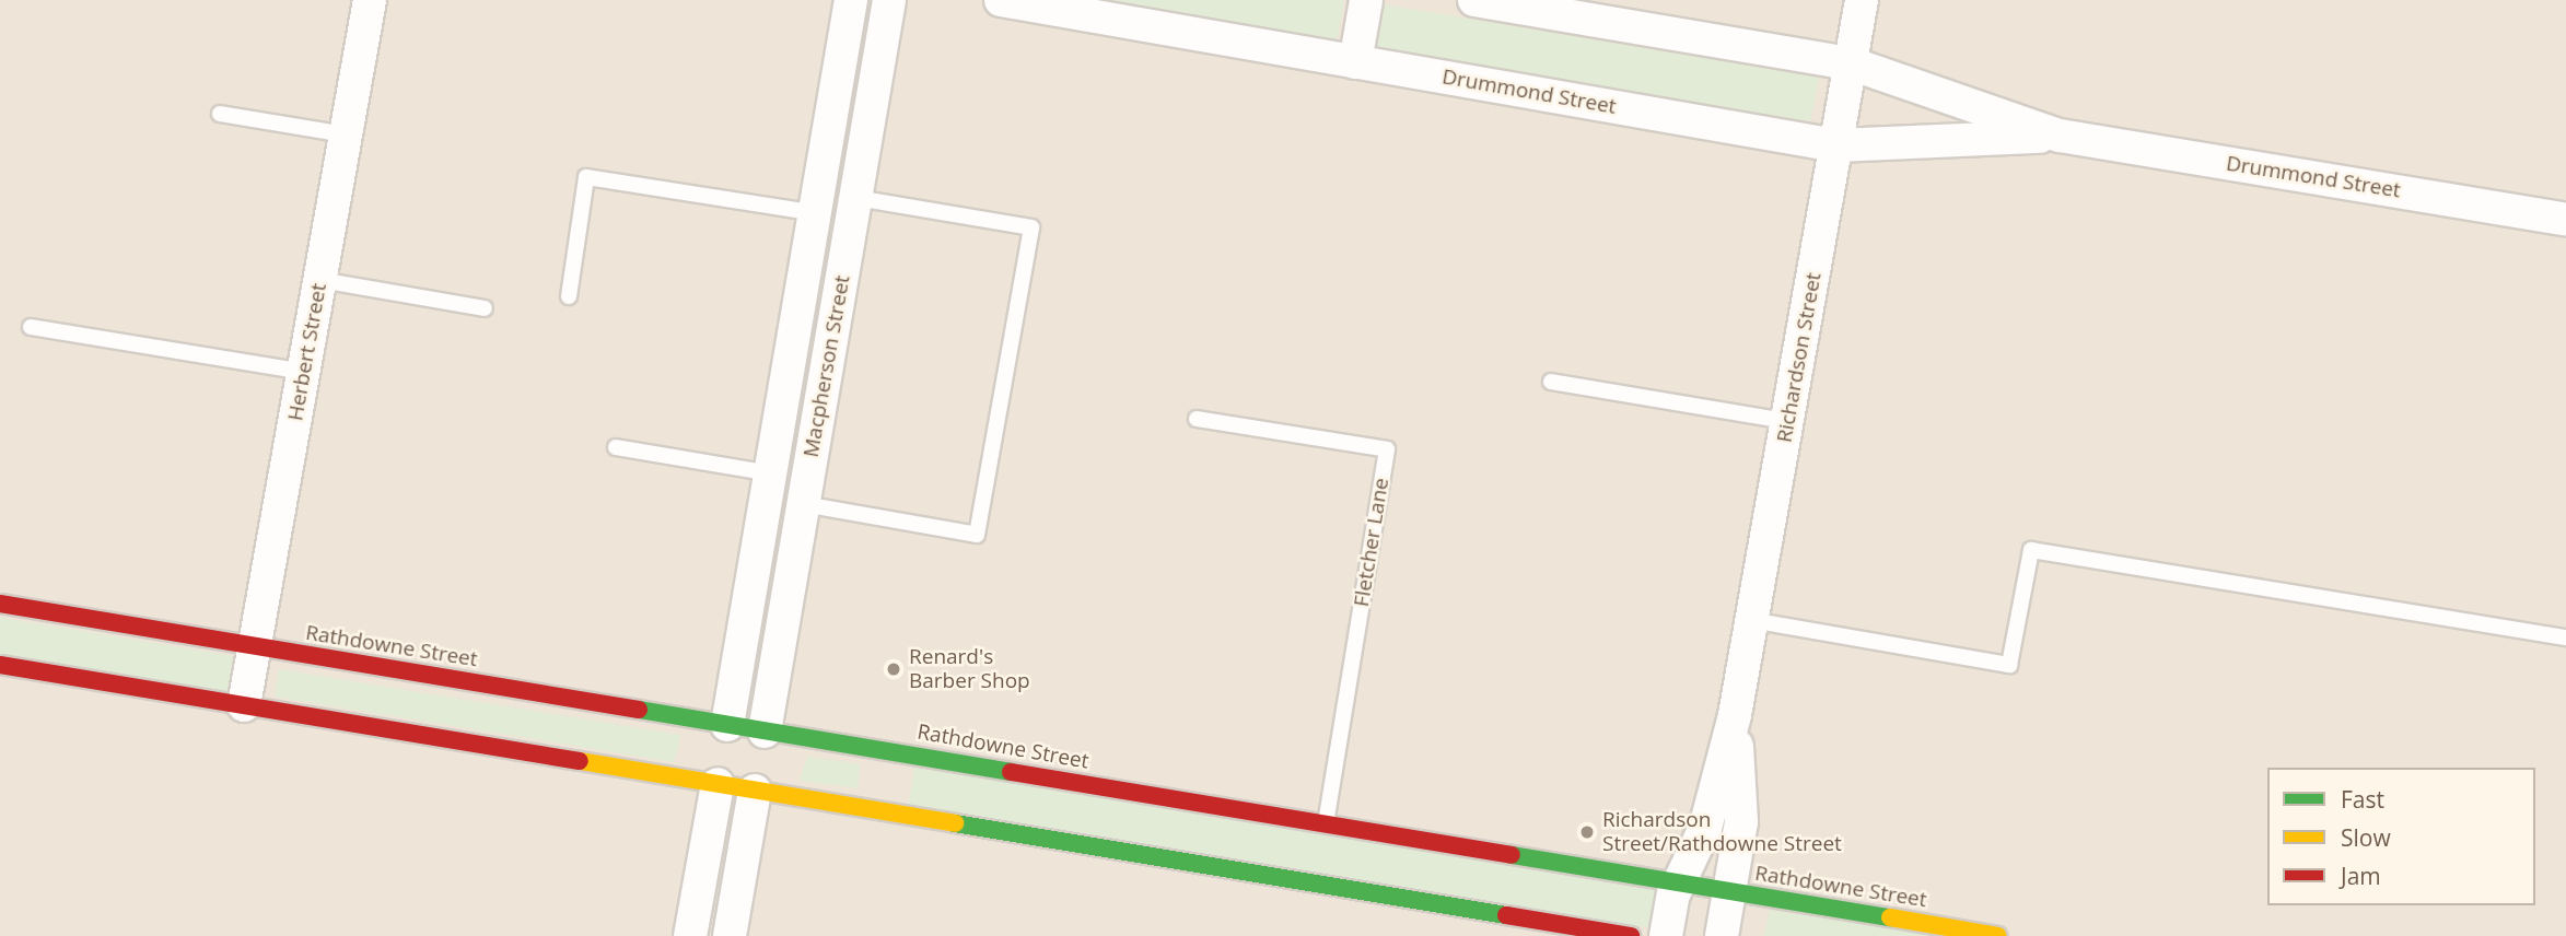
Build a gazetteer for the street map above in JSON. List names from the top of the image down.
{
  "streets": {
    "street": [
      "Drummond Street",
      "Herbert Street",
      "Richardson Street",
      "Macpherson Street",
      "Rathdowne Street"
    ],
    "lane": ["Fletcher Lane"]
  },
  "crossings": [
    ["Drummond Street", "Richardson Street"],
    ["Herbert Street", "Rathdowne Street"],
    ["Richardson Street", "Rathdowne Street"],
    ["Macpherson Street", "Rathdowne Street"],
    ["Fletcher Lane", "Rathdowne Street"]
  ],
  "places": ["Renard's Barber Shop", "Richardson Street/Rathdowne Street"],
  "legend": ["Fast", "Slow", "Jam"]
}
